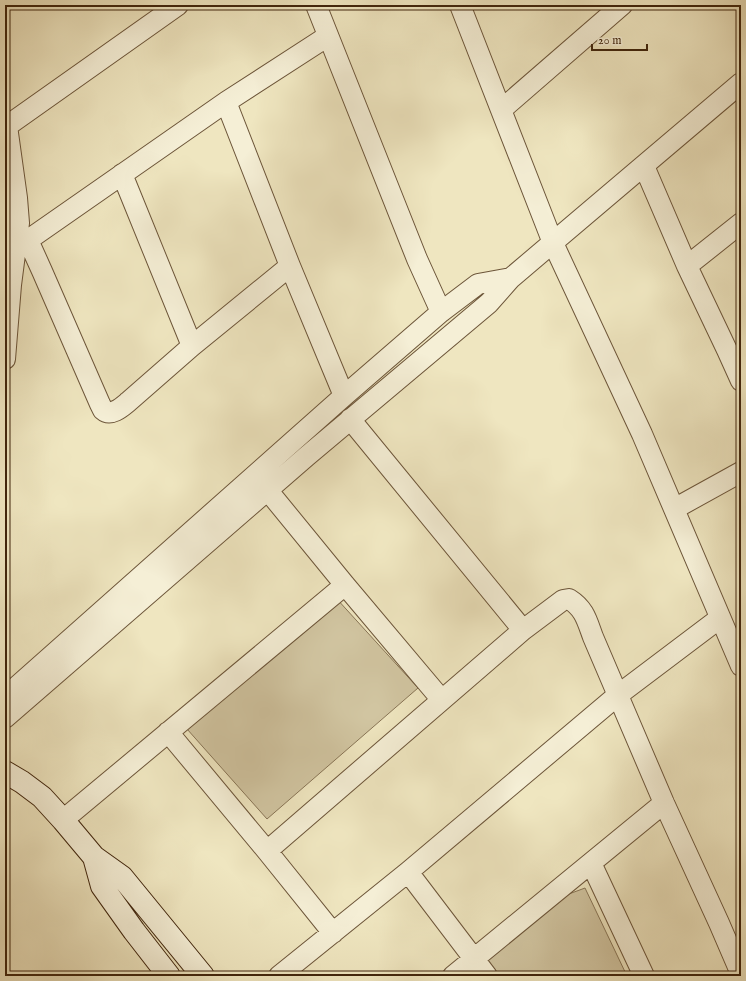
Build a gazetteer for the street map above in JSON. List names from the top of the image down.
{
  "scale_bar": "20 m"
}
